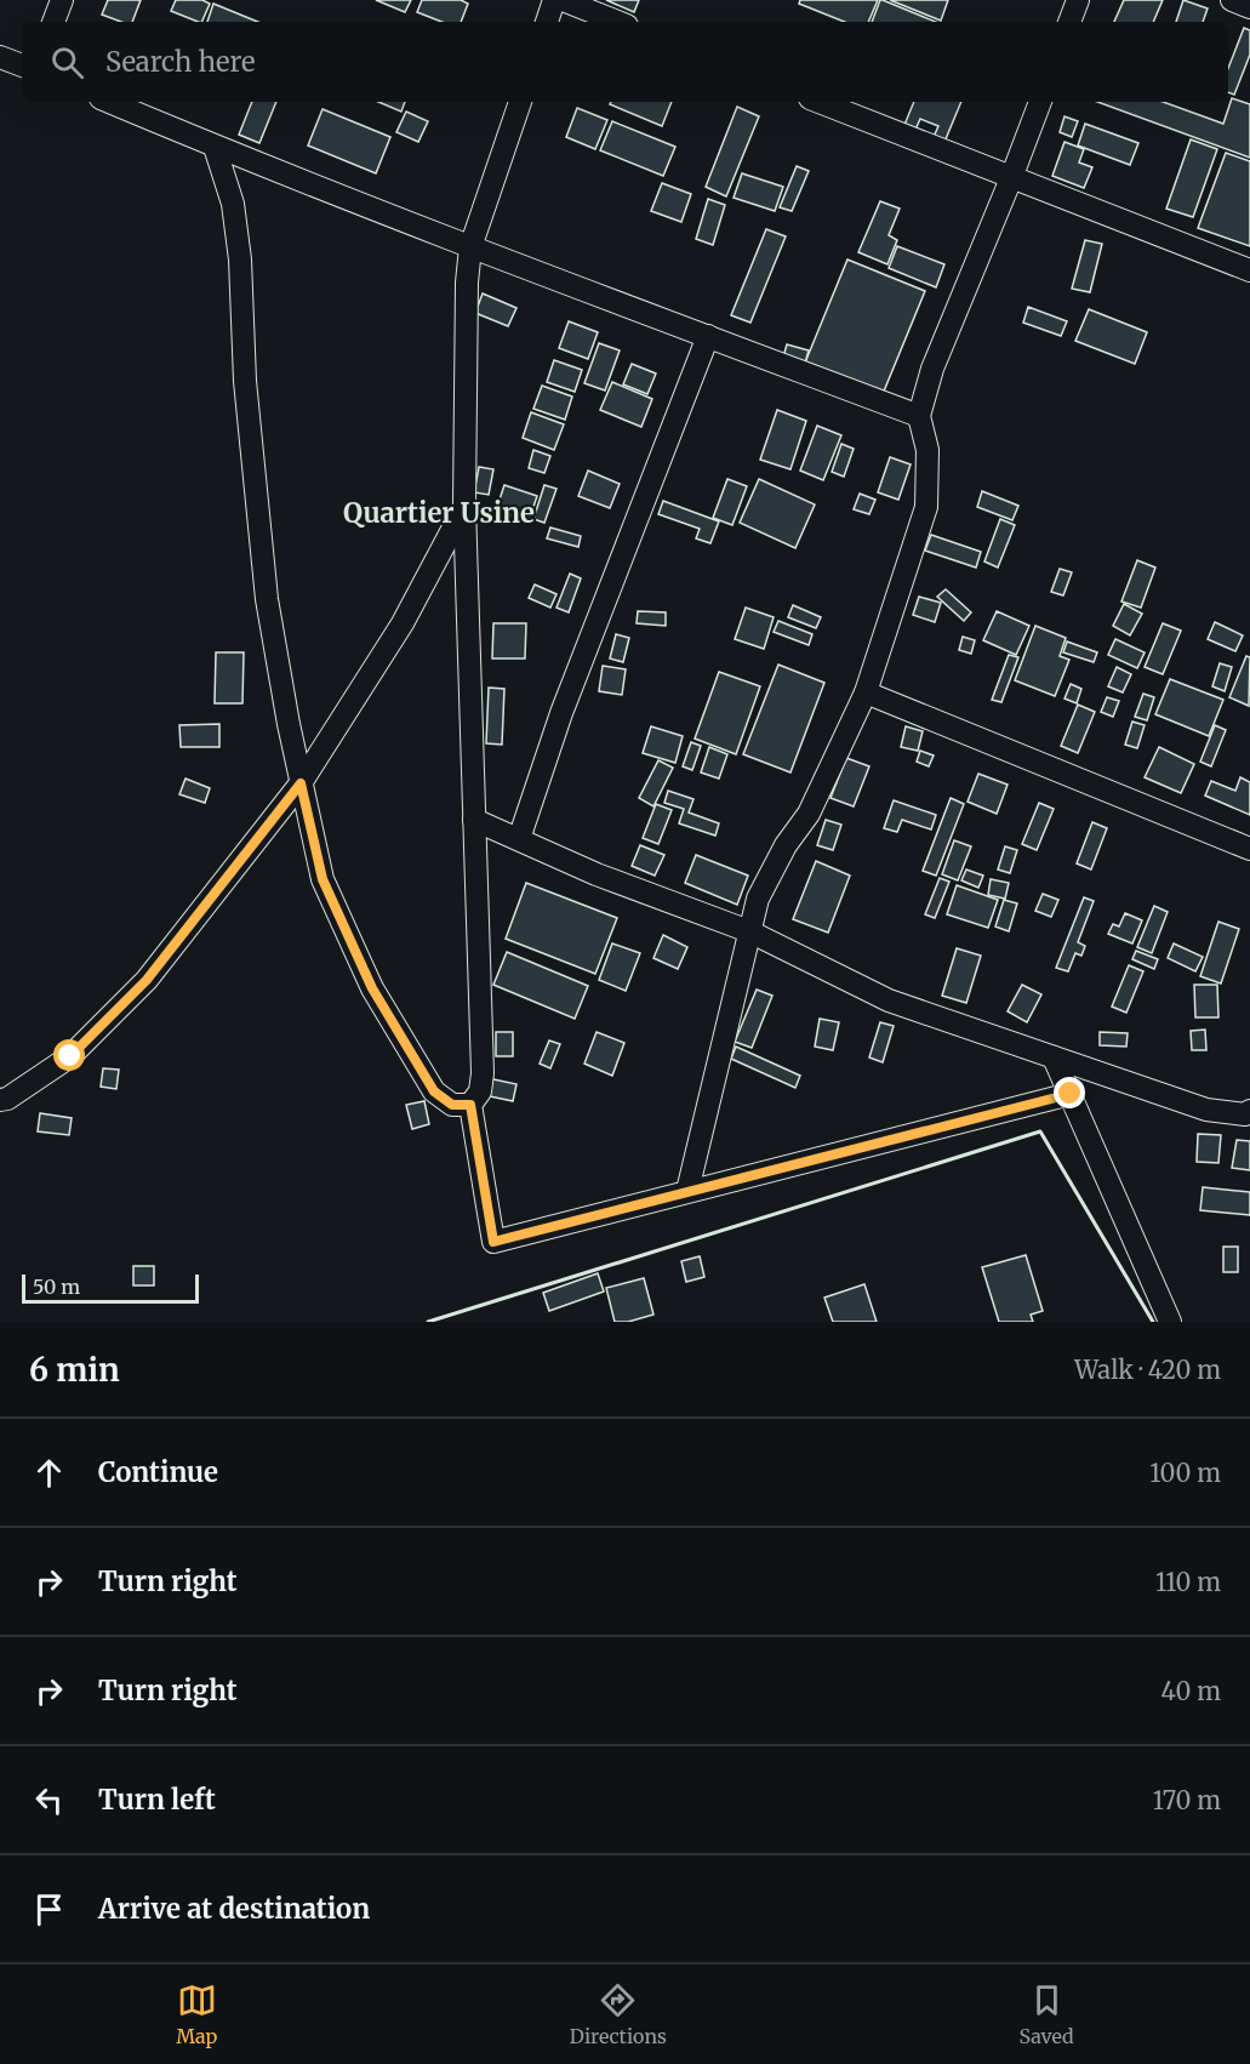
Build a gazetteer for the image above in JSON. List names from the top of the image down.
{
  "districts": ["Quartier Usine"],
  "scale_bar": "50 m",
  "page": {
    "search": "Search here",
    "scale": "50 m",
    "heading": ["6 min", "Walk · 420 m"],
    "list": [
      ["Continue", "100 m"],
      ["Turn right", "110 m"],
      ["Turn right", "40 m"],
      ["Turn left", "170 m"],
      "Arrive at destination"
    ],
    "nav": ["Map", "Directions", "Saved"]
  }
}
